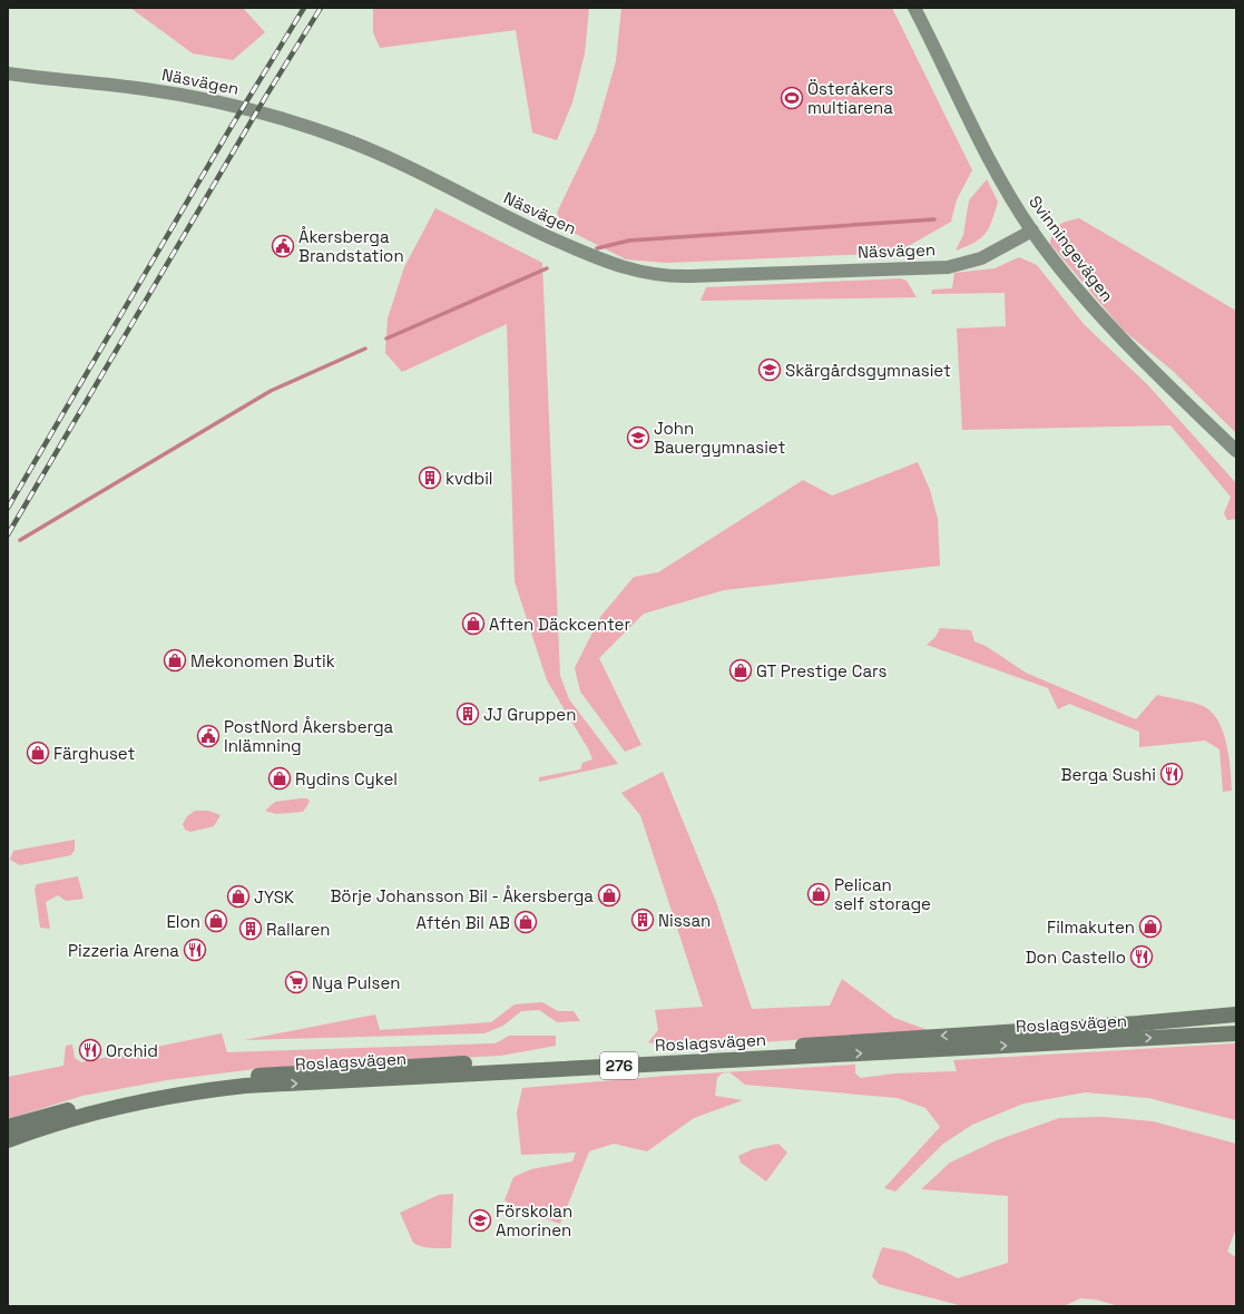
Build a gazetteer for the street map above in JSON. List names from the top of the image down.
{
  "streets": {
    "main road": ["Roslagsvägen", "276"],
    "street": ["Näsvägen", "Svinningevägen"]
  },
  "crossings": [
    ["Näsvägen", "Svinningevägen"]
  ],
  "places": {
    "sports": ["Österåkers multiarena"],
    "public building": ["Åkersberga Brandstation", "PostNord Åkersberga Inlämning"],
    "school or university": ["Skärgårdsgymnasiet", "John Bauergymnasiet", "Förskolan Amorinen"],
    "building": [
      "kvdbil",
      "JJ Gruppen",
      "Nissan",
      "Rallaren"
    ],
    "shop": [
      "Aften Däckcenter",
      "Mekonomen Butik",
      "GT Prestige Cars",
      "Färghuset",
      "Rydins Cykel",
      "Pelican self storage",
      "Börje Johansson Bil - Åkersberga",
      "JYSK",
      "Elon",
      "Aftén Bil AB",
      "Filmakuten"
    ],
    "restaurant": [
      "Berga Sushi",
      "Pizzeria Arena",
      "Don Castello",
      "Orchid"
    ],
    "supermarket": ["Nya Pulsen"]
  }
}
